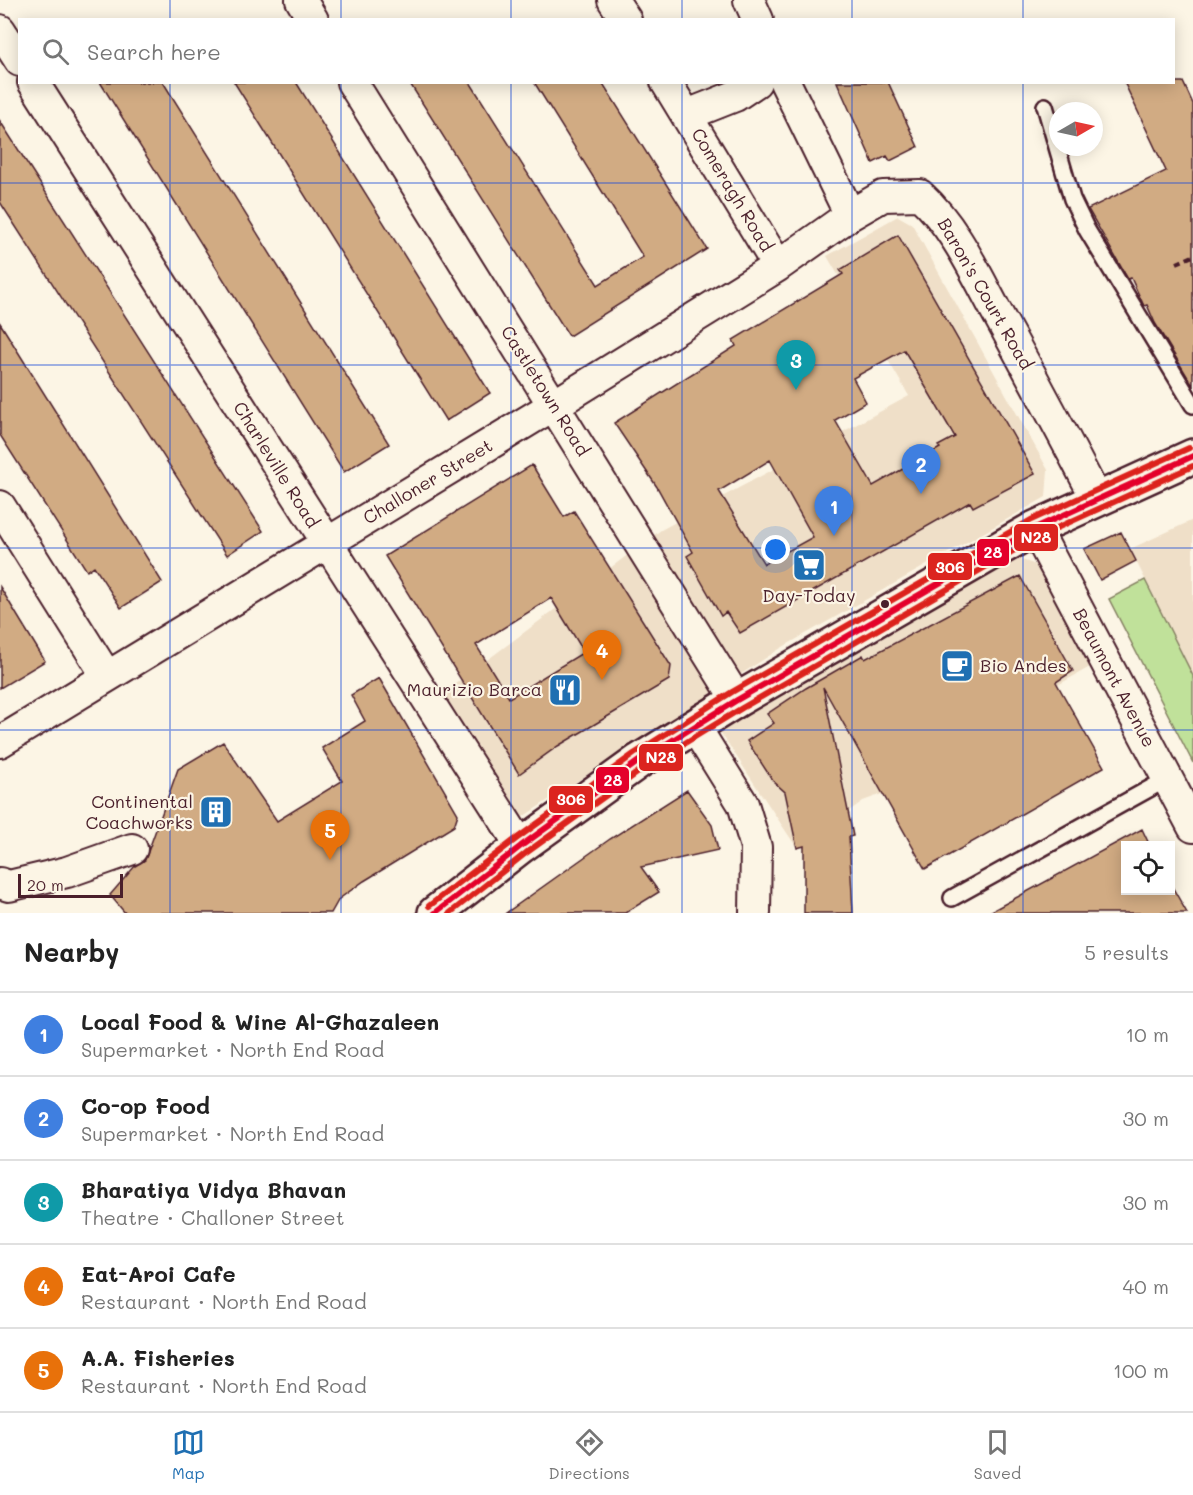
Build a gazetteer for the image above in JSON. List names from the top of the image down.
{
  "streets": {
    "street": [
      "Comeragh Road",
      "Baron's Court Road",
      "Castletown Road",
      "Charleville Road",
      "Challoner Street",
      "Beaumont Avenue"
    ]
  },
  "crossings": [
    ["Comeragh Road", "Challoner Street"],
    ["Baron's Court Road", "Challoner Street"],
    ["Castletown Road", "Challoner Street"],
    ["Charleville Road", "Challoner Street"]
  ],
  "places": {
    "supermarket": ["Day-Today"],
    "cafe": ["Bio Andes"],
    "restaurant": ["Maurizio Barca"],
    "building": ["Continental Coachworks"]
  },
  "lines": ["transit line 306", "transit line 28", "transit line N28"],
  "scale_bar": "20 m",
  "north": "right",
  "page": {
    "search": "Search here",
    "pins": [
      "3",
      "2",
      "1",
      "4",
      "5"
    ],
    "scale": "20 m",
    "heading": ["Nearby", "5 results"],
    "list": [
      {
        "mark": "1",
        "name": "Local Food & Wine Al-Ghazaleen",
        "note": "Supermarket · North End Road",
        "value": "10 m"
      },
      {
        "mark": "2",
        "name": "Co-op Food",
        "note": "Supermarket · North End Road",
        "value": "30 m"
      },
      {
        "mark": "3",
        "name": "Bharatiya Vidya Bhavan",
        "note": "Theatre · Challoner Street",
        "value": "30 m"
      },
      {
        "mark": "4",
        "name": "Eat-Aroi Cafe",
        "note": "Restaurant · North End Road",
        "value": "40 m"
      },
      {
        "mark": "5",
        "name": "A.A. Fisheries",
        "note": "Restaurant · North End Road",
        "value": "100 m"
      }
    ],
    "nav": ["Map", "Directions", "Saved"]
  }
}
